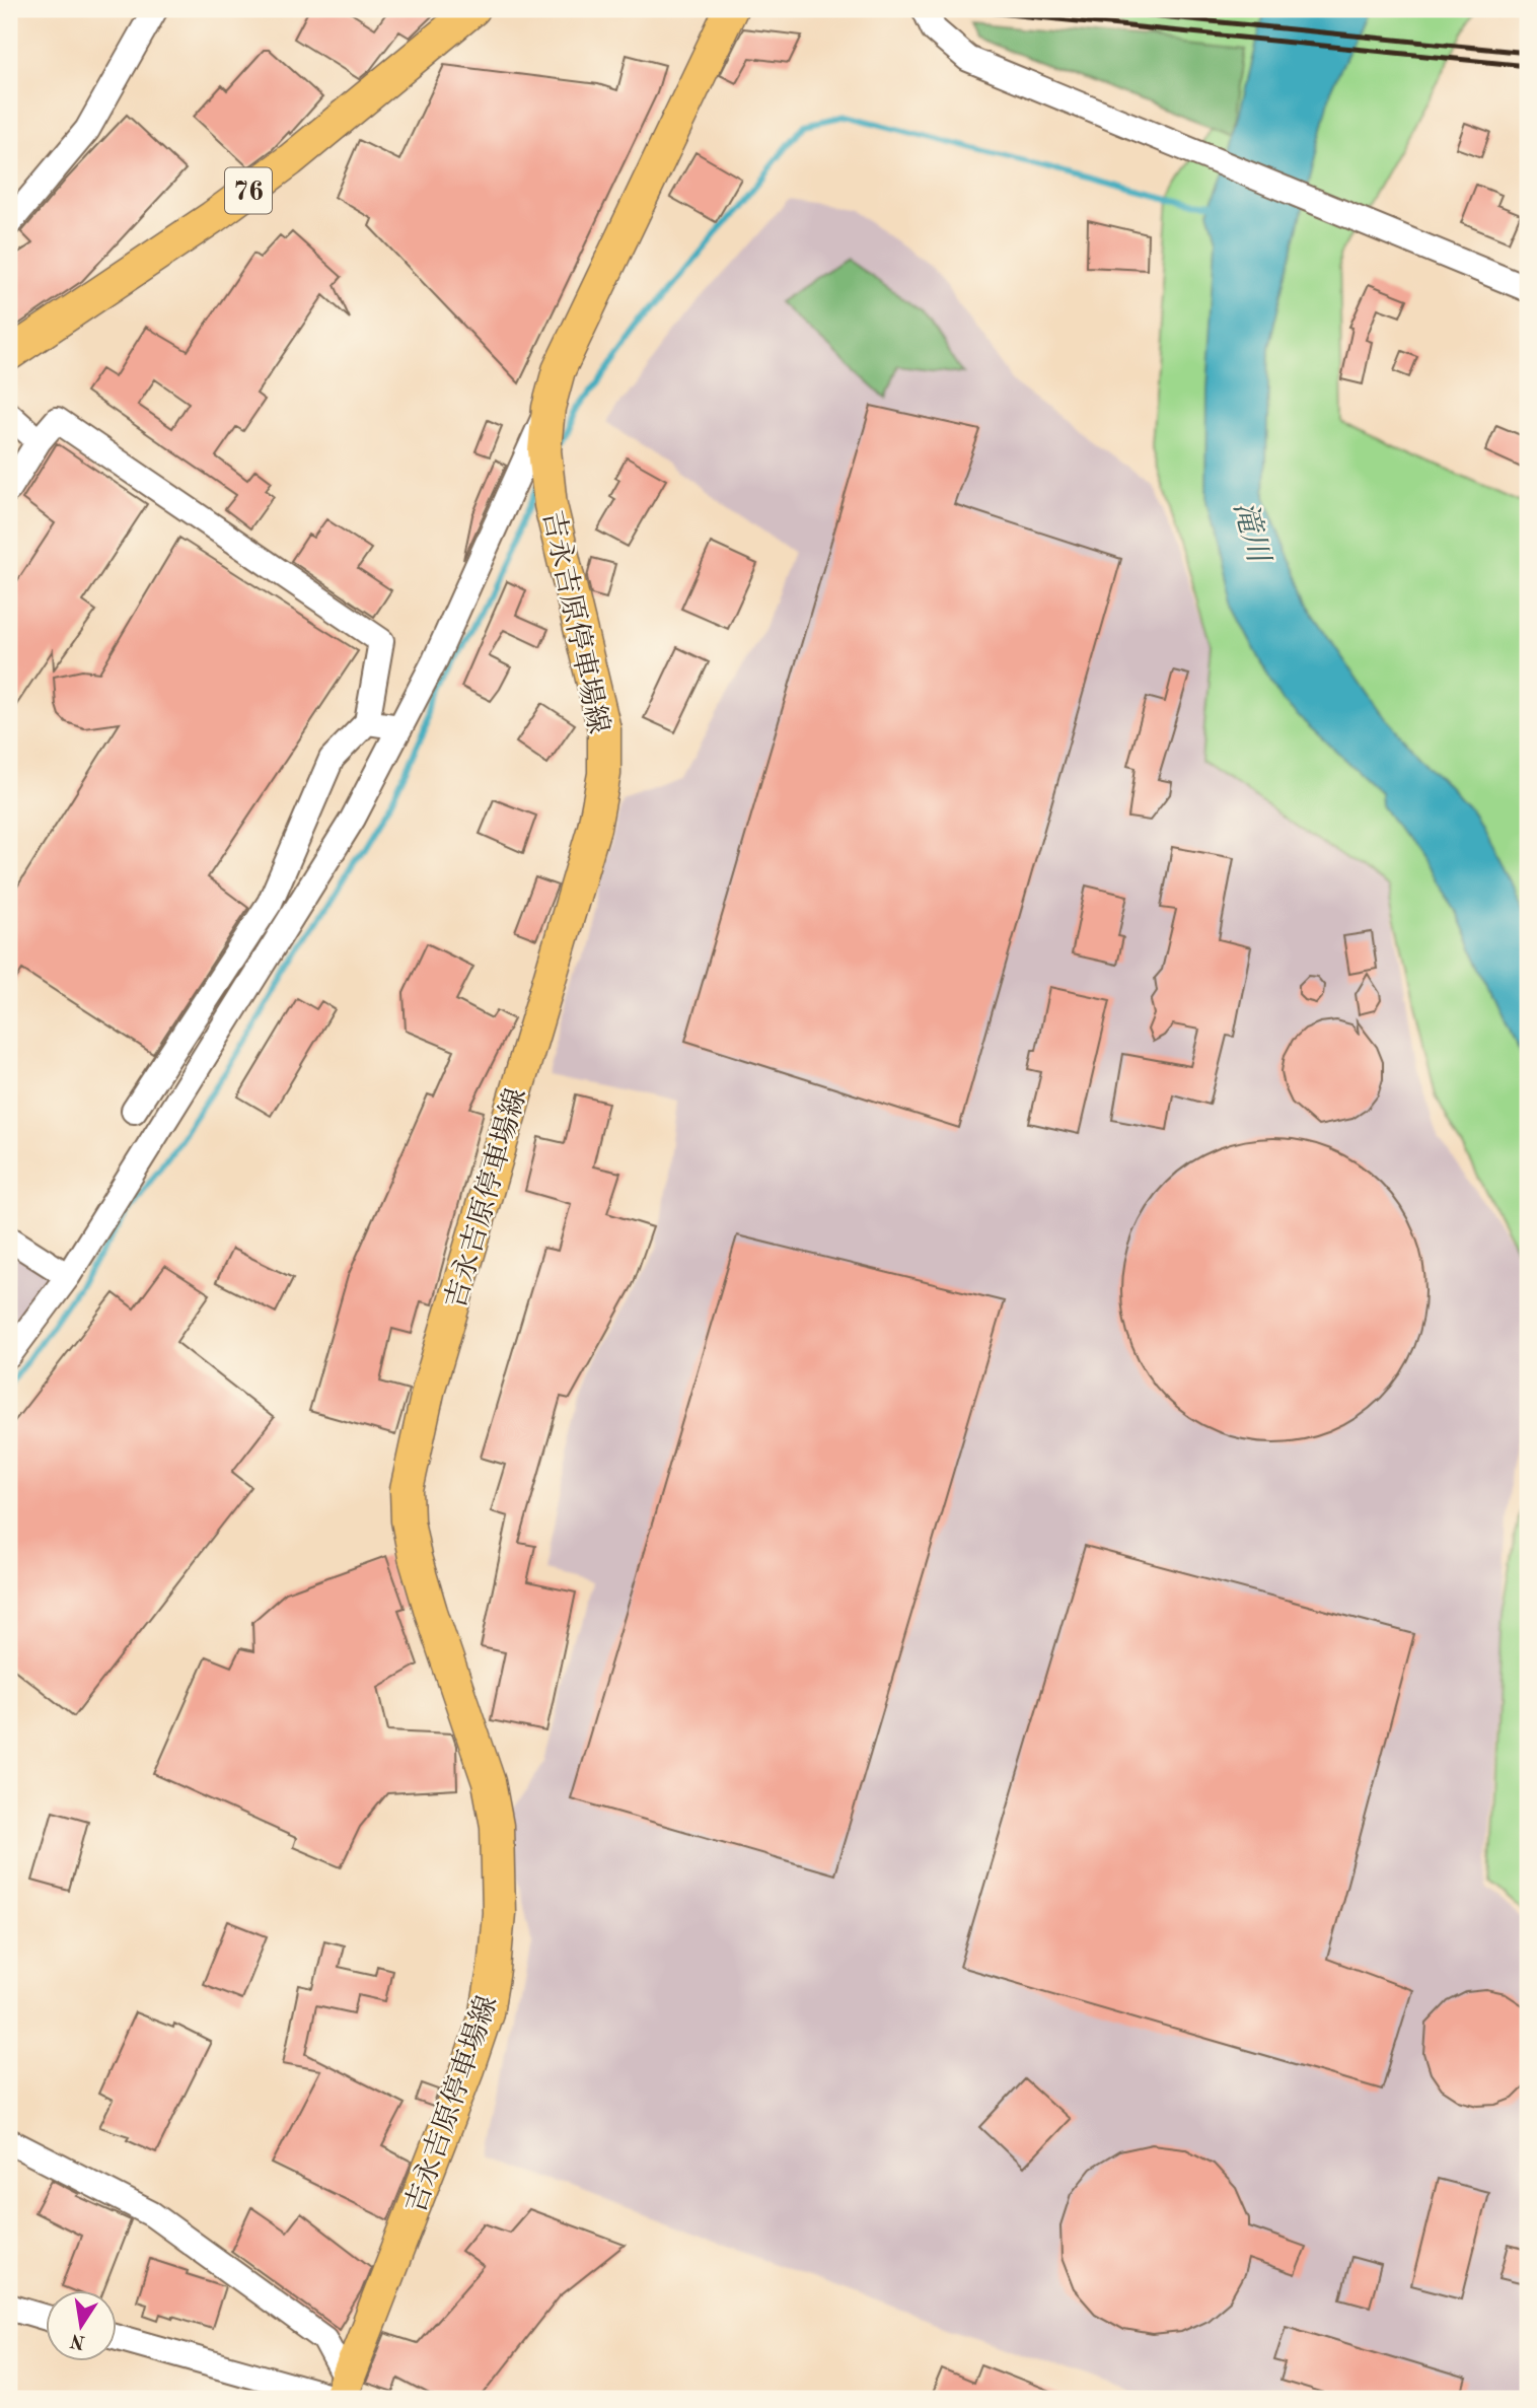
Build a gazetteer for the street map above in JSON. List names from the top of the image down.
{
  "streets": {
    "main road": ["76", "吉永吉原停車場線"]
  },
  "water": ["滝川"],
  "north": "bottom"
}
